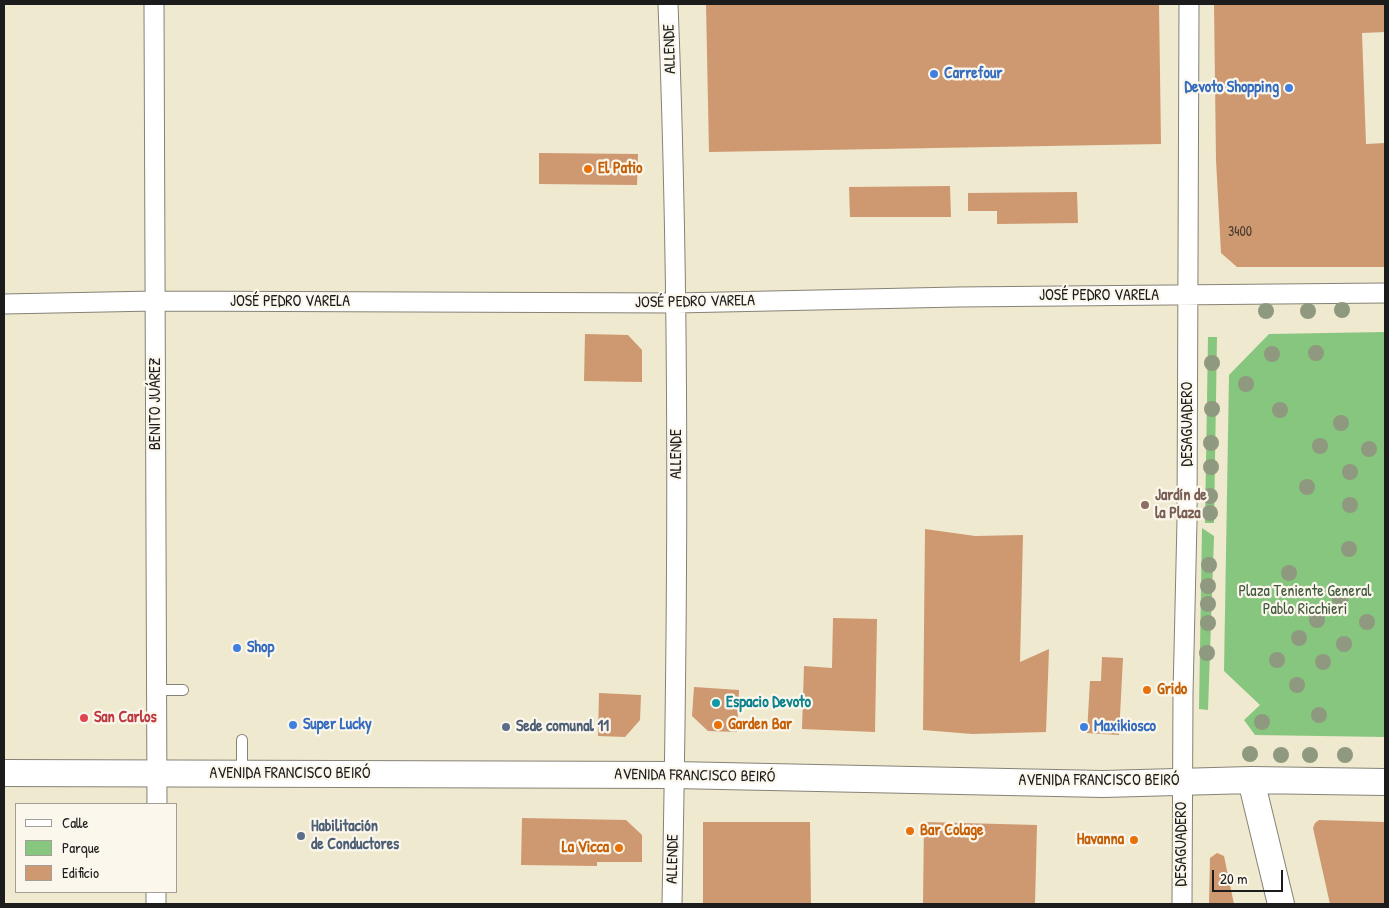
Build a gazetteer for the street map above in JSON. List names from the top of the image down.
{
  "streets": {
    "main road": ["AVENIDA FRANCISCO BEIRÓ"],
    "street": [
      "ALLENDE",
      "JOSÉ PEDRO VARELA",
      "BENITO JUÁREZ",
      "DESAGUADERO"
    ]
  },
  "crossings": [
    ["ALLENDE", "JOSÉ PEDRO VARELA"],
    ["ALLENDE", "AVENIDA FRANCISCO BEIRÓ"],
    ["JOSÉ PEDRO VARELA", "BENITO JUÁREZ"],
    ["JOSÉ PEDRO VARELA", "DESAGUADERO"],
    ["BENITO JUÁREZ", "AVENIDA FRANCISCO BEIRÓ"],
    ["DESAGUADERO", "AVENIDA FRANCISCO BEIRÓ"]
  ],
  "parks": ["Plaza Teniente General Pablo Ricchieri"],
  "places": [
    "Carrefour",
    "Devoto Shopping",
    "El Patio",
    "Jardín de la Plaza",
    "Shop",
    "Grido",
    "Espacio Devoto",
    "San Carlos",
    "Super Lucky",
    "Garden Bar",
    "Sede comunal 11",
    "Maxikiosco",
    "Bar Colage",
    "Habilitación de Conductores",
    "Havanna",
    "La Vicca"
  ],
  "house_numbers": ["3400"],
  "legend": ["Calle", "Parque", "Edificio"],
  "scale_bar": "20 m"
}
